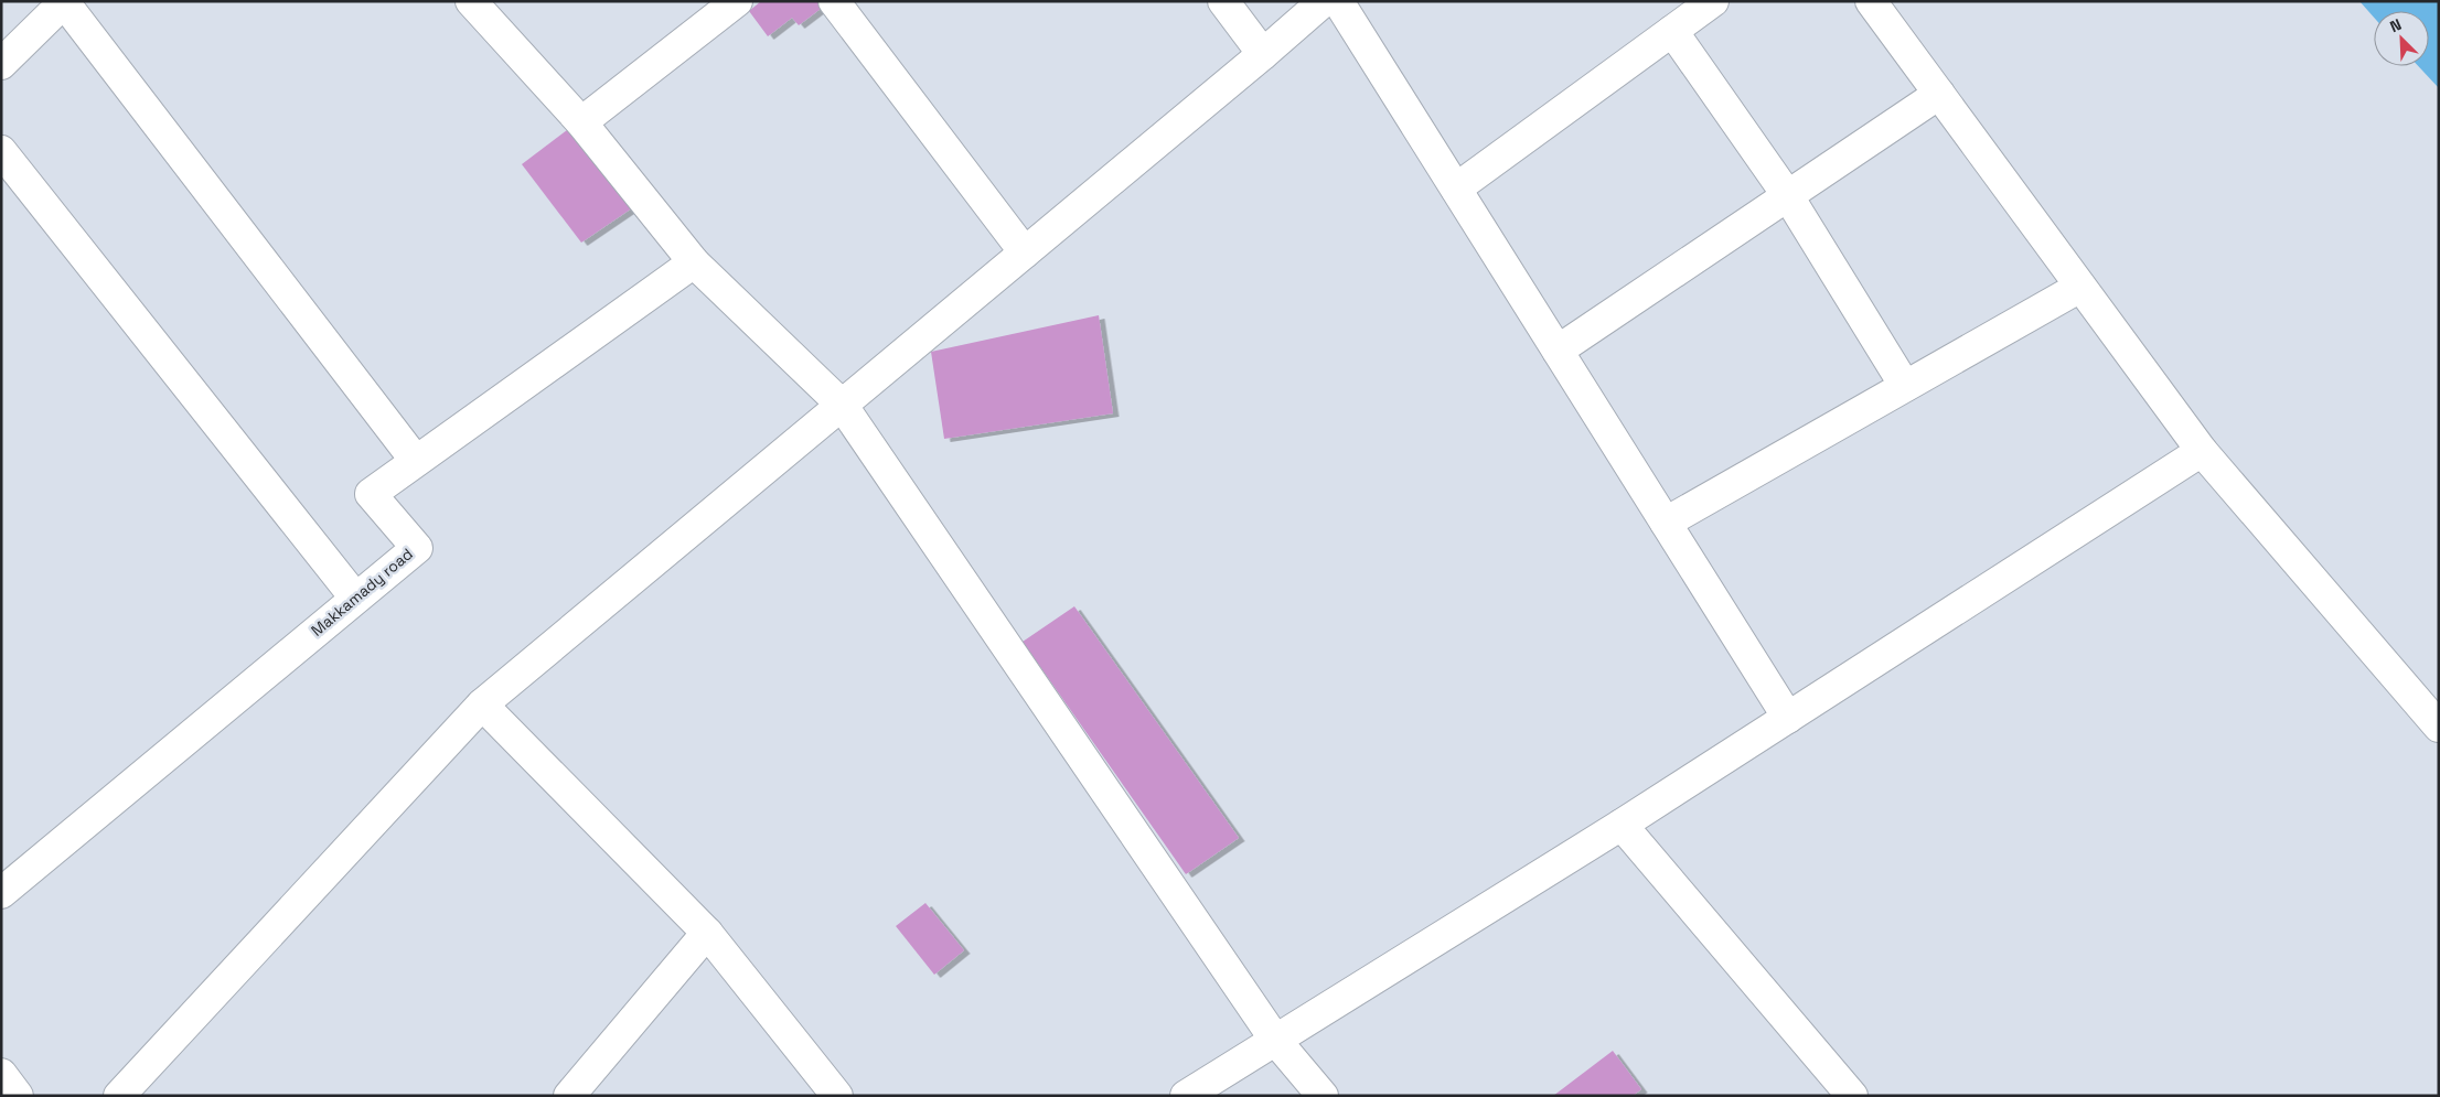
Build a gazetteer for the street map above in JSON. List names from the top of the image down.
{
  "streets": {
    "street": ["Makkamady road"]
  },
  "north": "top left"
}
